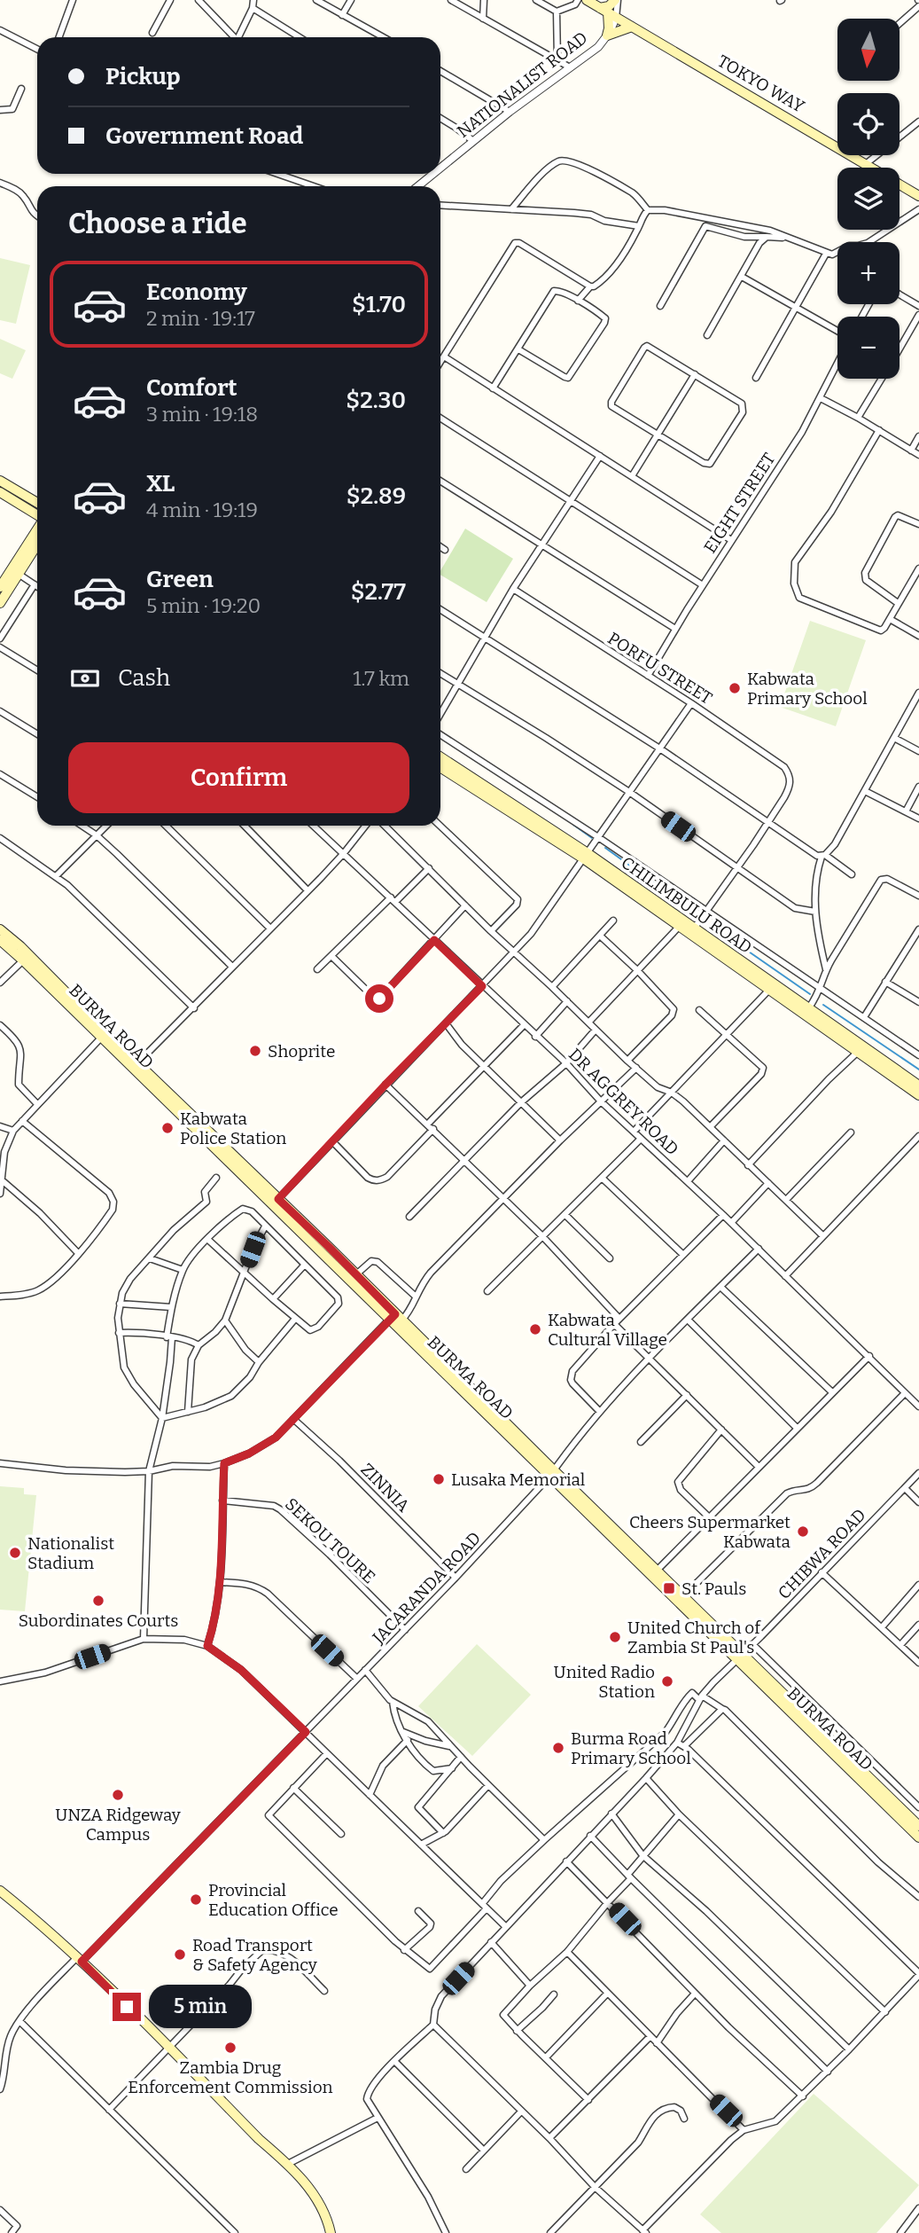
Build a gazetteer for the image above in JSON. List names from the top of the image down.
{
  "streets": {
    "main road": ["TOKYO WAY", "CHILIMBULU ROAD", "BURMA ROAD"],
    "street": [
      "NATIONALIST ROAD",
      "EIGHT STREET",
      "PORFU STREET",
      "DR AGGREY ROAD",
      "ZINNIA",
      "SEKOU TOURE",
      "CHIBWA ROAD",
      "JACARANDA ROAD"
    ]
  },
  "crossings": [
    ["EIGHT STREET", "PORFU STREET"],
    ["BURMA ROAD", "CHIBWA ROAD"],
    ["BURMA ROAD", "JACARANDA ROAD"],
    ["DR AGGREY ROAD", "JACARANDA ROAD"],
    ["ZINNIA", "JACARANDA ROAD"],
    ["SEKOU TOURE", "JACARANDA ROAD"]
  ],
  "places": {
    "other": [
      "Kabwata Primary School",
      "Shoprite",
      "Kabwata Police Station",
      "Kabwata Cultural Village",
      "Lusaka Memorial",
      "Cheers Supermarket Kabwata",
      "Nationalist Stadium",
      "Subordinates Courts",
      "United Church of Zambia St Paul's",
      "United Radio Station",
      "Burma Road Primary School",
      "UNZA Ridgeway Campus",
      "Provincial Education Office",
      "Road Transport & Safety Agency",
      "Zambia Drug Enforcement Commission"
    ],
    "transit": ["St. Pauls"]
  },
  "north": "bottom",
  "page": {
    "map_buttons": ["+", "−"],
    "banner": ["Pickup", "Government Road"],
    "heading": "Choose a ride",
    "list": [
      {
        "name": "Economy",
        "note": "2 min · 19:17",
        "value": "$1.70"
      },
      {
        "name": "Comfort",
        "note": "3 min · 19:18",
        "value": "$2.30"
      },
      {
        "name": "XL",
        "note": "4 min · 19:19",
        "value": "$2.89"
      },
      {
        "name": "Green",
        "note": "5 min · 19:20",
        "value": "$2.77"
      }
    ],
    "pay": ["Cash", "1.7 km"],
    "buttons": "Confirm",
    "bubble": "5 min"
  }
}
